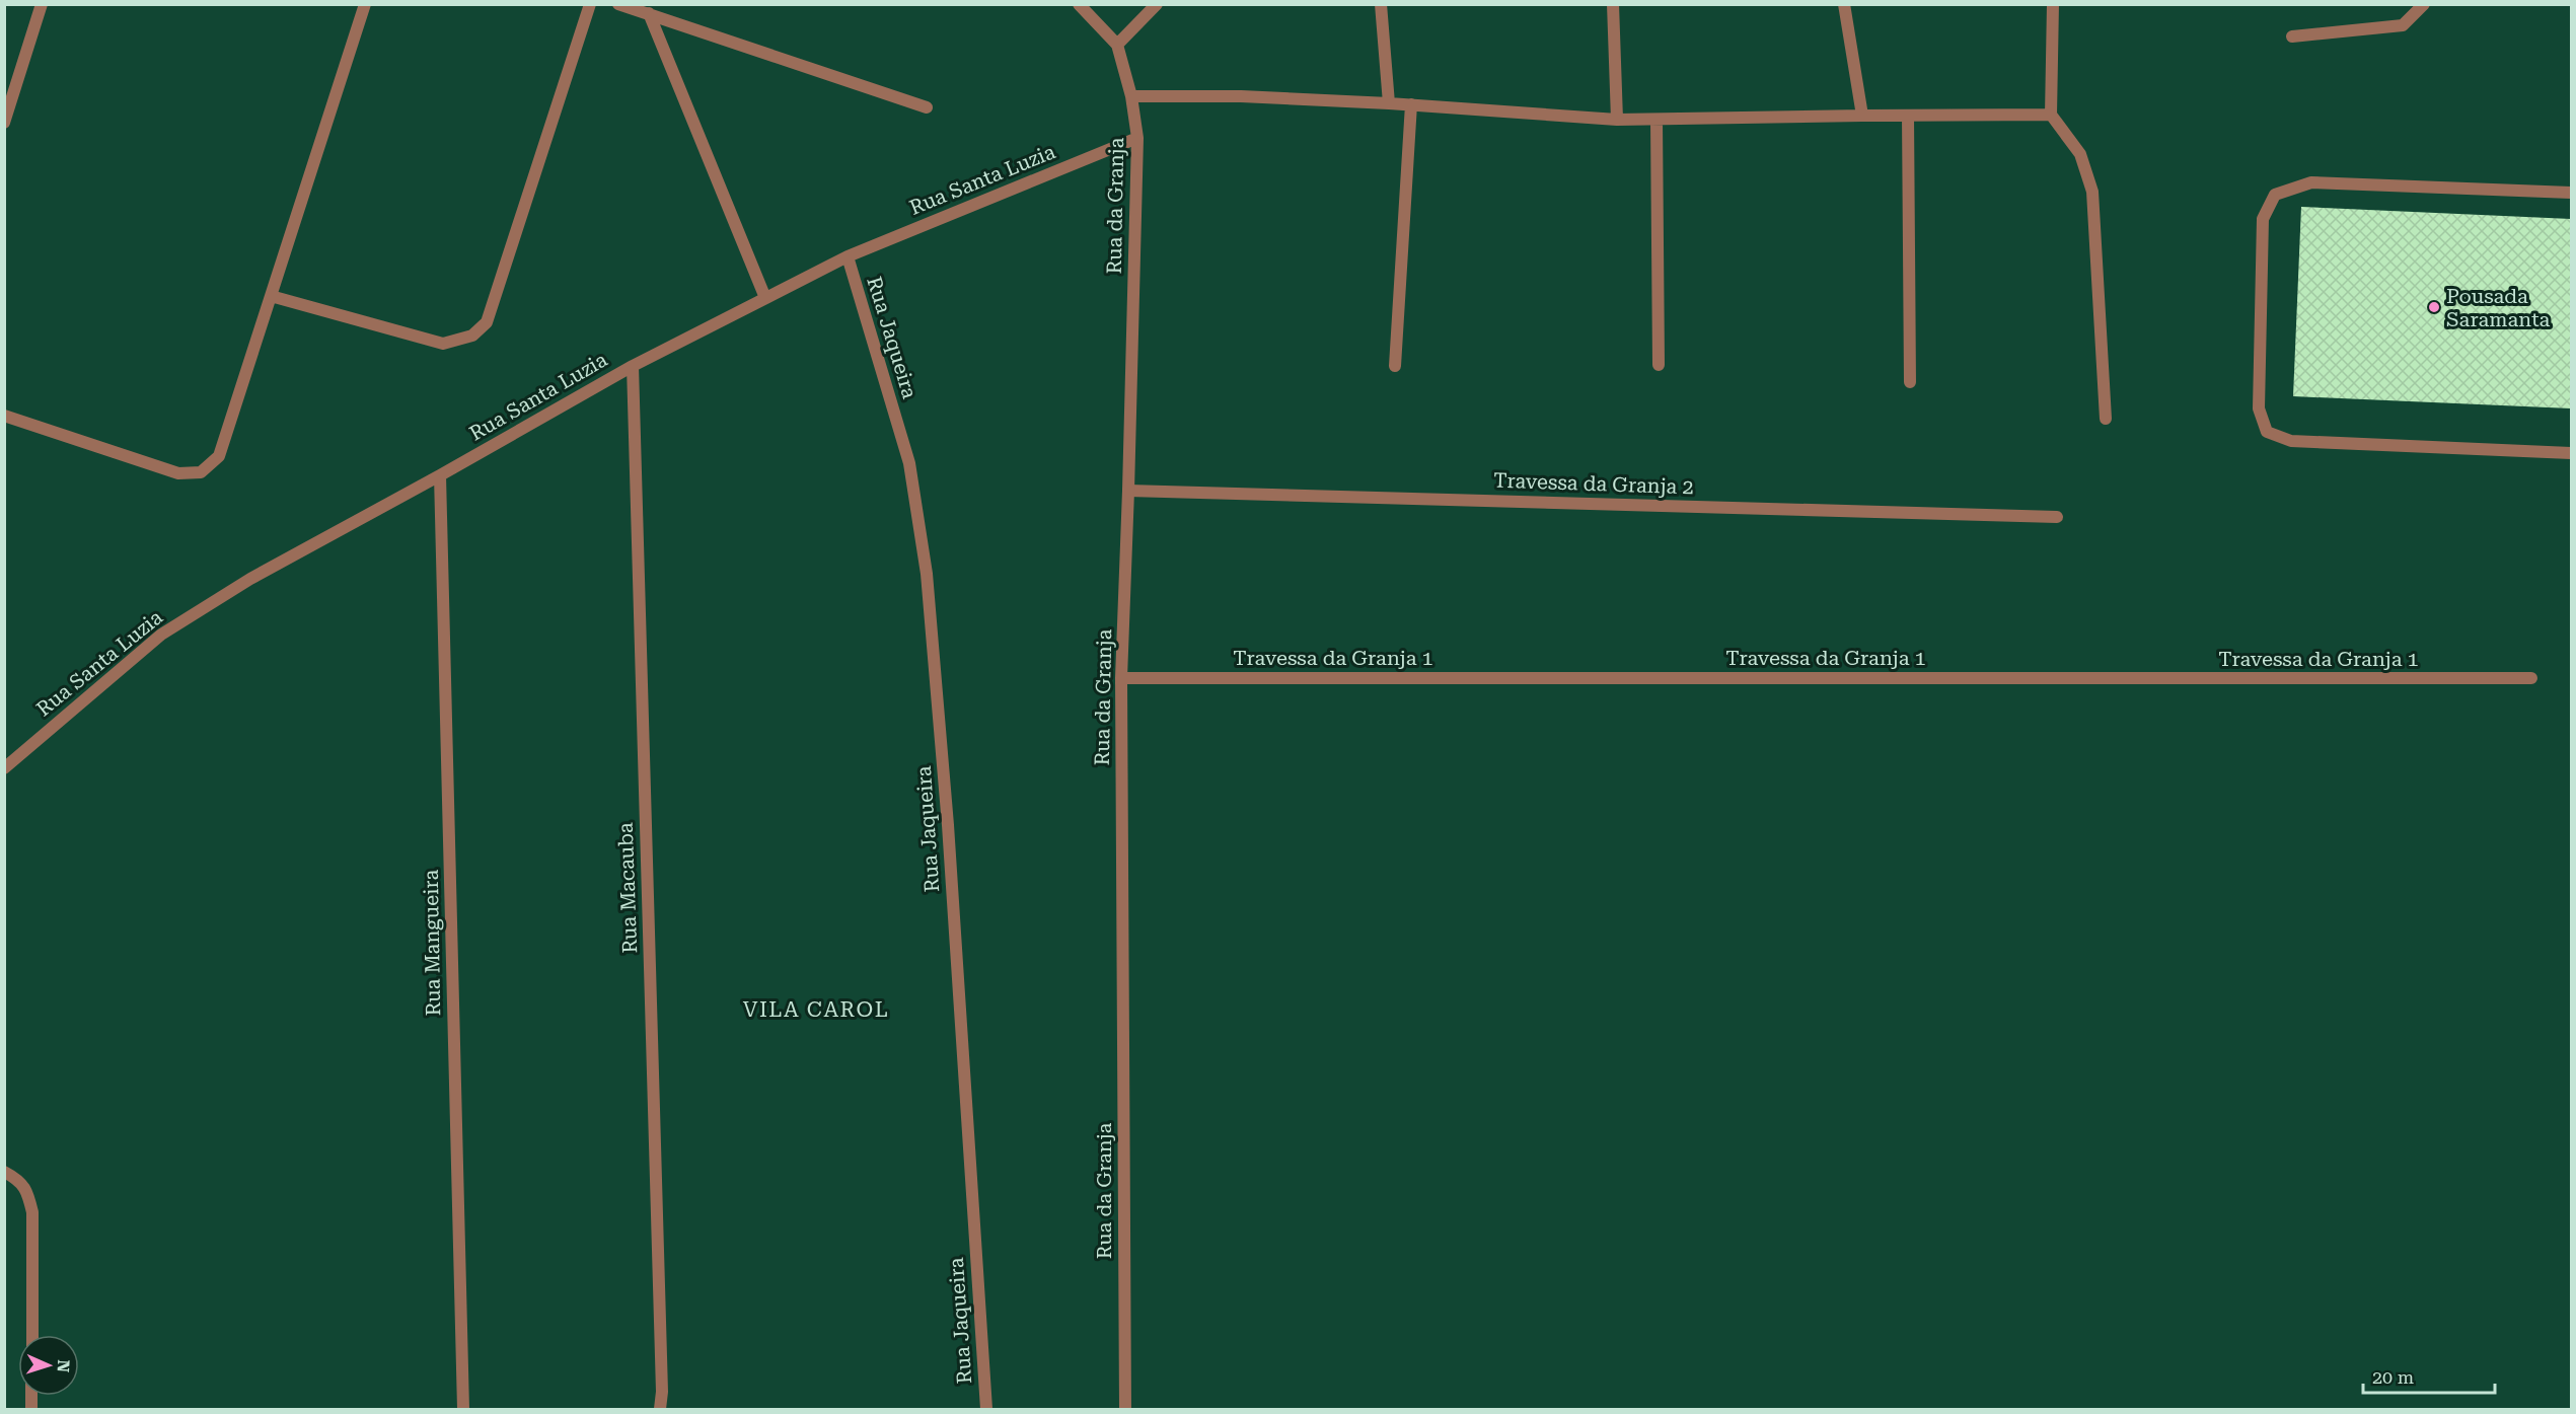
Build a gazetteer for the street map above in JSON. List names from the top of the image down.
{
  "streets": {
    "street": [
      "Rua Santa Luzia",
      "Rua da Granja",
      "Rua Jaqueira",
      "Travessa da Granja 2",
      "Travessa da Granja 1",
      "Rua Macauba",
      "Rua Mangueira"
    ]
  },
  "crossings": [
    ["Rua Santa Luzia", "Rua da Granja"],
    ["Rua Santa Luzia", "Rua Jaqueira"],
    ["Rua Santa Luzia", "Rua Macauba"],
    ["Rua Santa Luzia", "Rua Mangueira"],
    ["Rua da Granja", "Travessa da Granja 2"],
    ["Rua da Granja", "Travessa da Granja 1"]
  ],
  "districts": ["VILA CAROL"],
  "places": ["Pousada Saramanta"],
  "scale_bar": "20 m",
  "north": "right"
}
